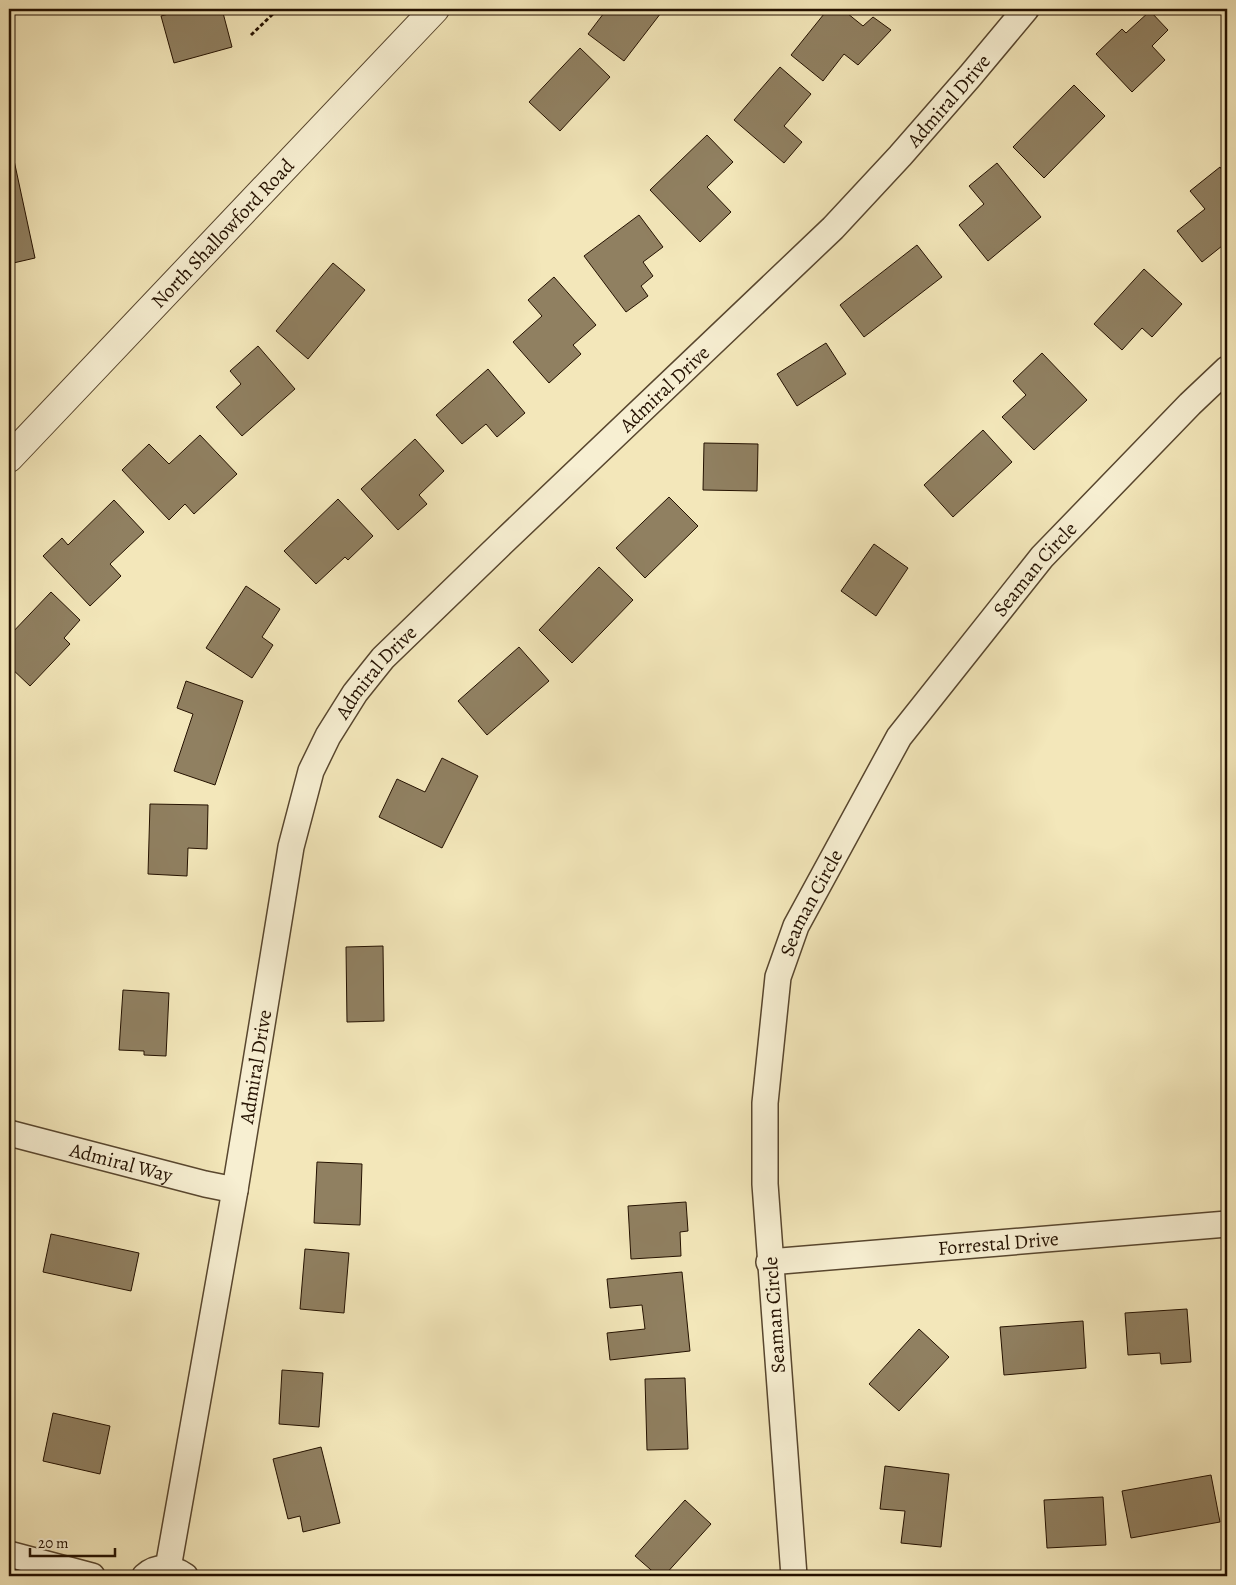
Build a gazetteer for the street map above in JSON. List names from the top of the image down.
{
  "streets": {
    "street": [
      "Admiral Drive",
      "North Shallowford Road",
      "Seaman Circle",
      "Admiral Way",
      "Forrestal Drive"
    ]
  },
  "crossings": [
    ["Admiral Drive", "Admiral Way"],
    ["Seaman Circle", "Forrestal Drive"]
  ],
  "scale_bar": "20 m"
}
